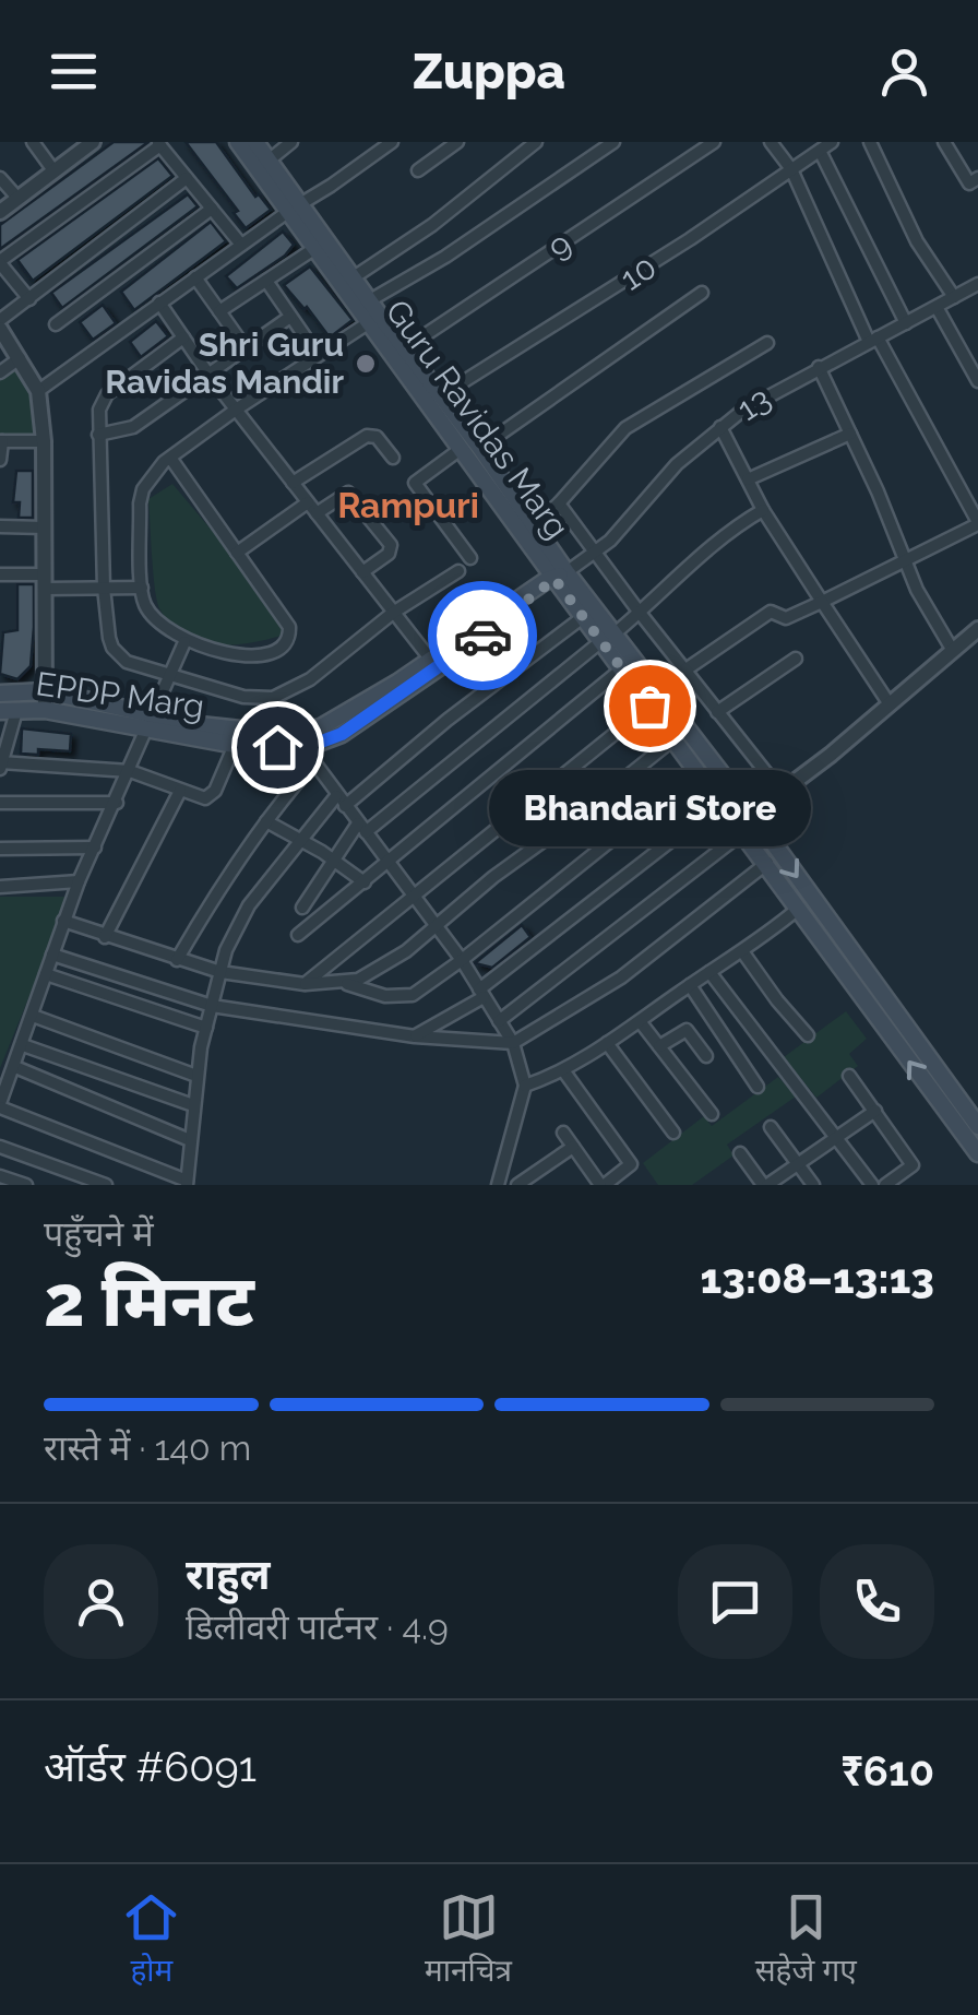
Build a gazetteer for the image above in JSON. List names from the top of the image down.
{
  "streets": {
    "main road": ["Guru Ravidas Marg", "EPDP Marg"],
    "street": ["9", "10", "13"]
  },
  "crossings": [
    ["9", "Guru Ravidas Marg"],
    ["10", "Guru Ravidas Marg"],
    ["13", "Guru Ravidas Marg"],
    ["13", "EPDP Marg"],
    ["Guru Ravidas Marg", "EPDP Marg"]
  ],
  "districts": ["Rampuri"],
  "places": ["Shri Guru Ravidas Mandir", "Bhandari Store"],
  "page": {
    "header": "Zuppa",
    "bubble": "Bhandari Store",
    "heading": ["2 मिनट", "पहुँचने में", "13:08–13:13"],
    "panel": [
      "राहुल",
      "डिलीवरी पार्टनर · 4.9",
      "ऑर्डर #6091",
      "₹610"
    ],
    "bar": "रास्ते में · 140 m",
    "tabs": ["होम", "मानचित्र", "सहेजे गए"]
  }
}
